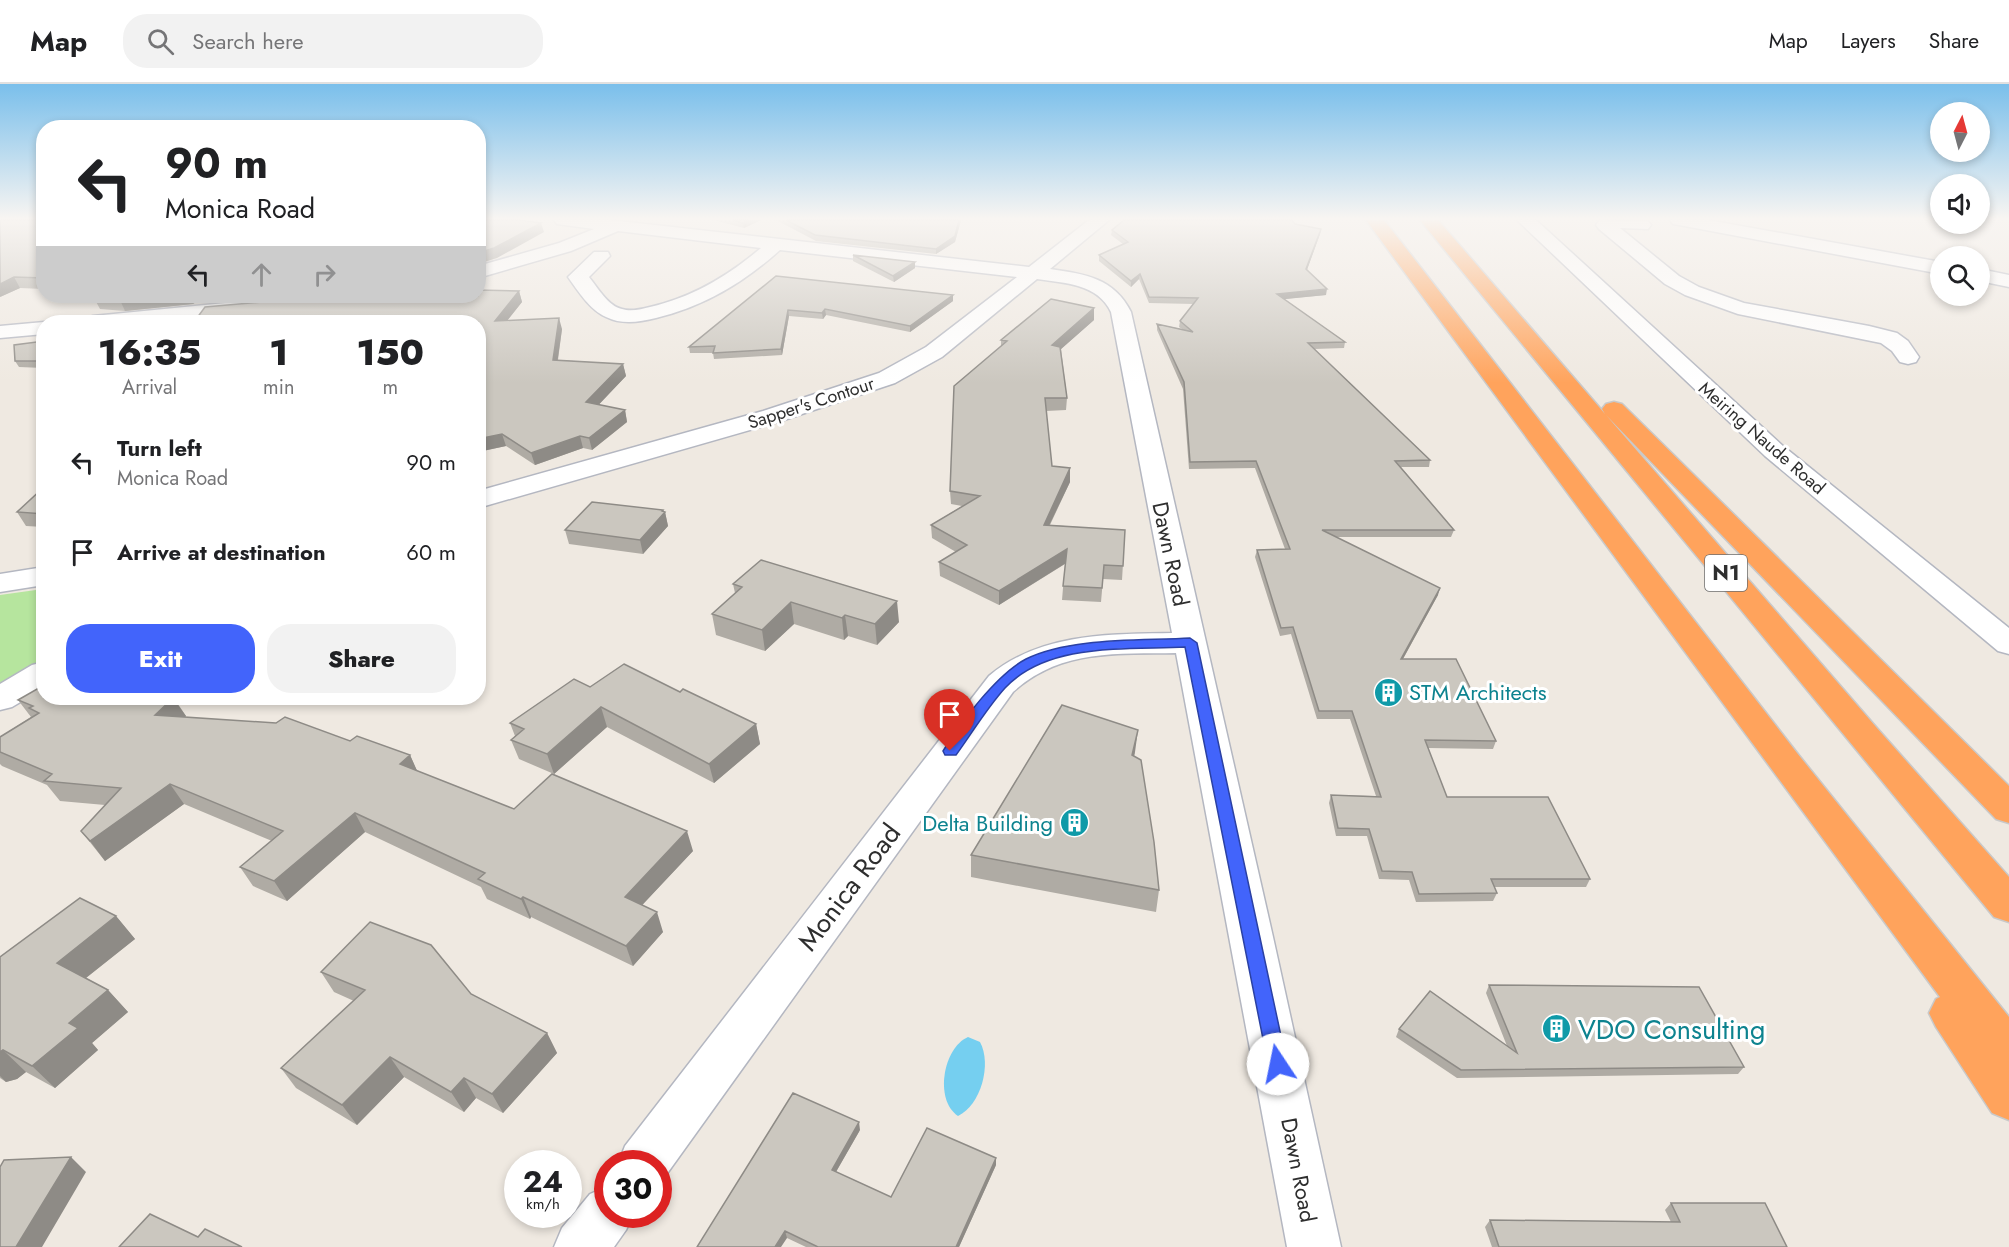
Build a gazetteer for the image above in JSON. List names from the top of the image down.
{
  "streets": {
    "highway": ["N1"],
    "street": [
      "Sapper's Contour",
      "Meiring Naude Road",
      "Dawn Road",
      "Monica Road"
    ]
  },
  "crossings": [
    ["Dawn Road", "Monica Road"]
  ],
  "places": {
    "building": ["STM Architects", "Delta Building", "VDO Consulting"]
  },
  "north": "top",
  "page": {
    "header": "Map",
    "search": "Search here",
    "nav": ["Map", "Layers", "Share"],
    "turn": ["90 m", "Monica Road"],
    "eta": [
      "16:35",
      "Arrival",
      "1",
      "min",
      "150",
      "m"
    ],
    "list": [
      {
        "name": "Turn left",
        "note": "Monica Road",
        "value": "90 m"
      },
      {
        "name": "Arrive at destination",
        "value": "60 m"
      }
    ],
    "buttons": ["Exit", "Share"],
    "speed": "24 km/h",
    "limit": "30"
  }
}
